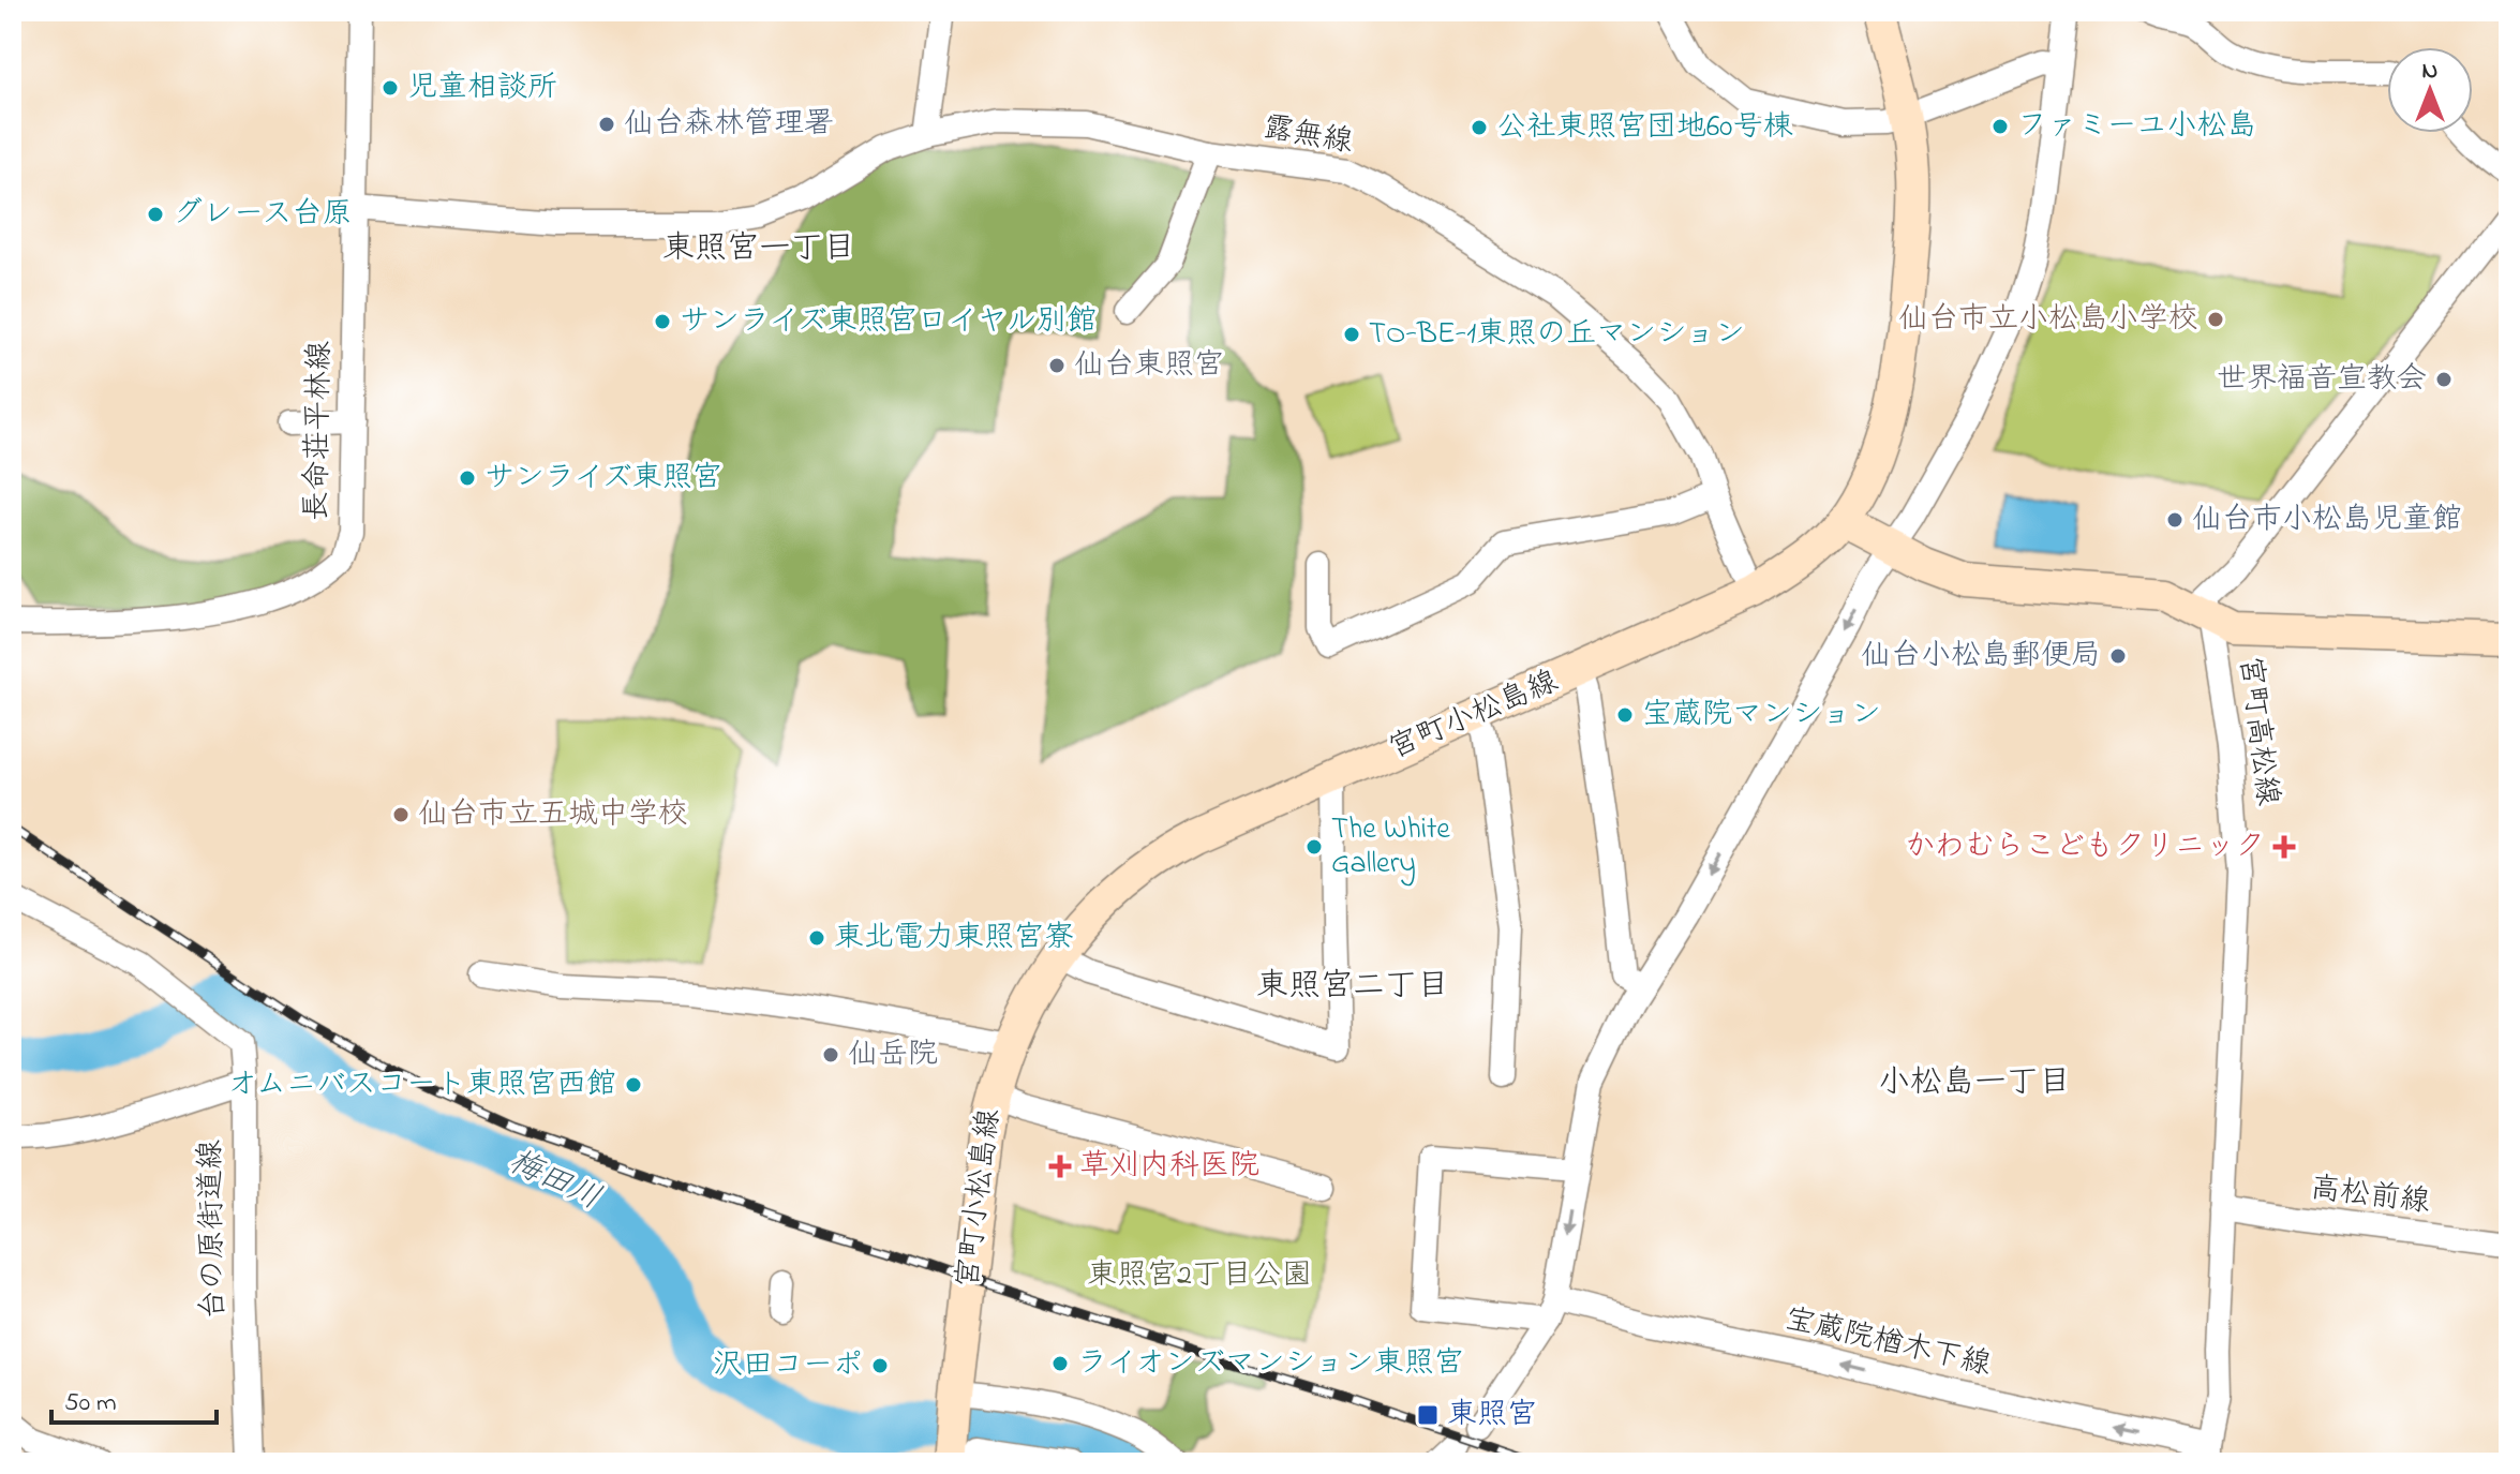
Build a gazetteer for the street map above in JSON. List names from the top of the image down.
{
  "streets": {
    "street": [
      "露無線",
      "長命荘平林線",
      "宮町小松島線",
      "宮町高松線",
      "高松前線",
      "台の原街道線",
      "宝蔵院楢木下線"
    ]
  },
  "crossings": [
    ["露無線", "長命荘平林線"],
    ["露無線", "宮町小松島線"],
    ["宮町高松線", "高松前線"],
    ["宮町高松線", "宝蔵院楢木下線"]
  ],
  "one_way": ["宝蔵院楢木下線"],
  "districts": ["東照宮一丁目", "東照宮二丁目", "小松島一丁目"],
  "water": ["梅田川"],
  "parks": ["東照宮2丁目公園"],
  "places": {
    "other": [
      "児童相談所",
      "仙台森林管理署",
      "ファミーユ小松島",
      "公社東照宮団地60号棟",
      "グレース台原",
      "仙台市立小松島小学校",
      "サンライズ東照宮ロイヤル別館",
      "TO-BE-1東照の丘マンション",
      "仙台東照宮",
      "世界福音宣教会",
      "サンライズ東照宮",
      "仙台市小松島児童館",
      "仙台小松島郵便局",
      "宝蔵院マンション",
      "仙台市立五城中学校",
      "The White Gallery",
      "東北電力東照宮寮",
      "仙岳院",
      "オムニバスコート東照宮西館",
      "ライオンズマンション東照宮",
      "沢田コーポ"
    ],
    "health": ["かわむらこどもクリニック", "草刈内科医院"],
    "transit": ["東照宮"]
  },
  "scale_bar": "50 m",
  "north": "top"
}
